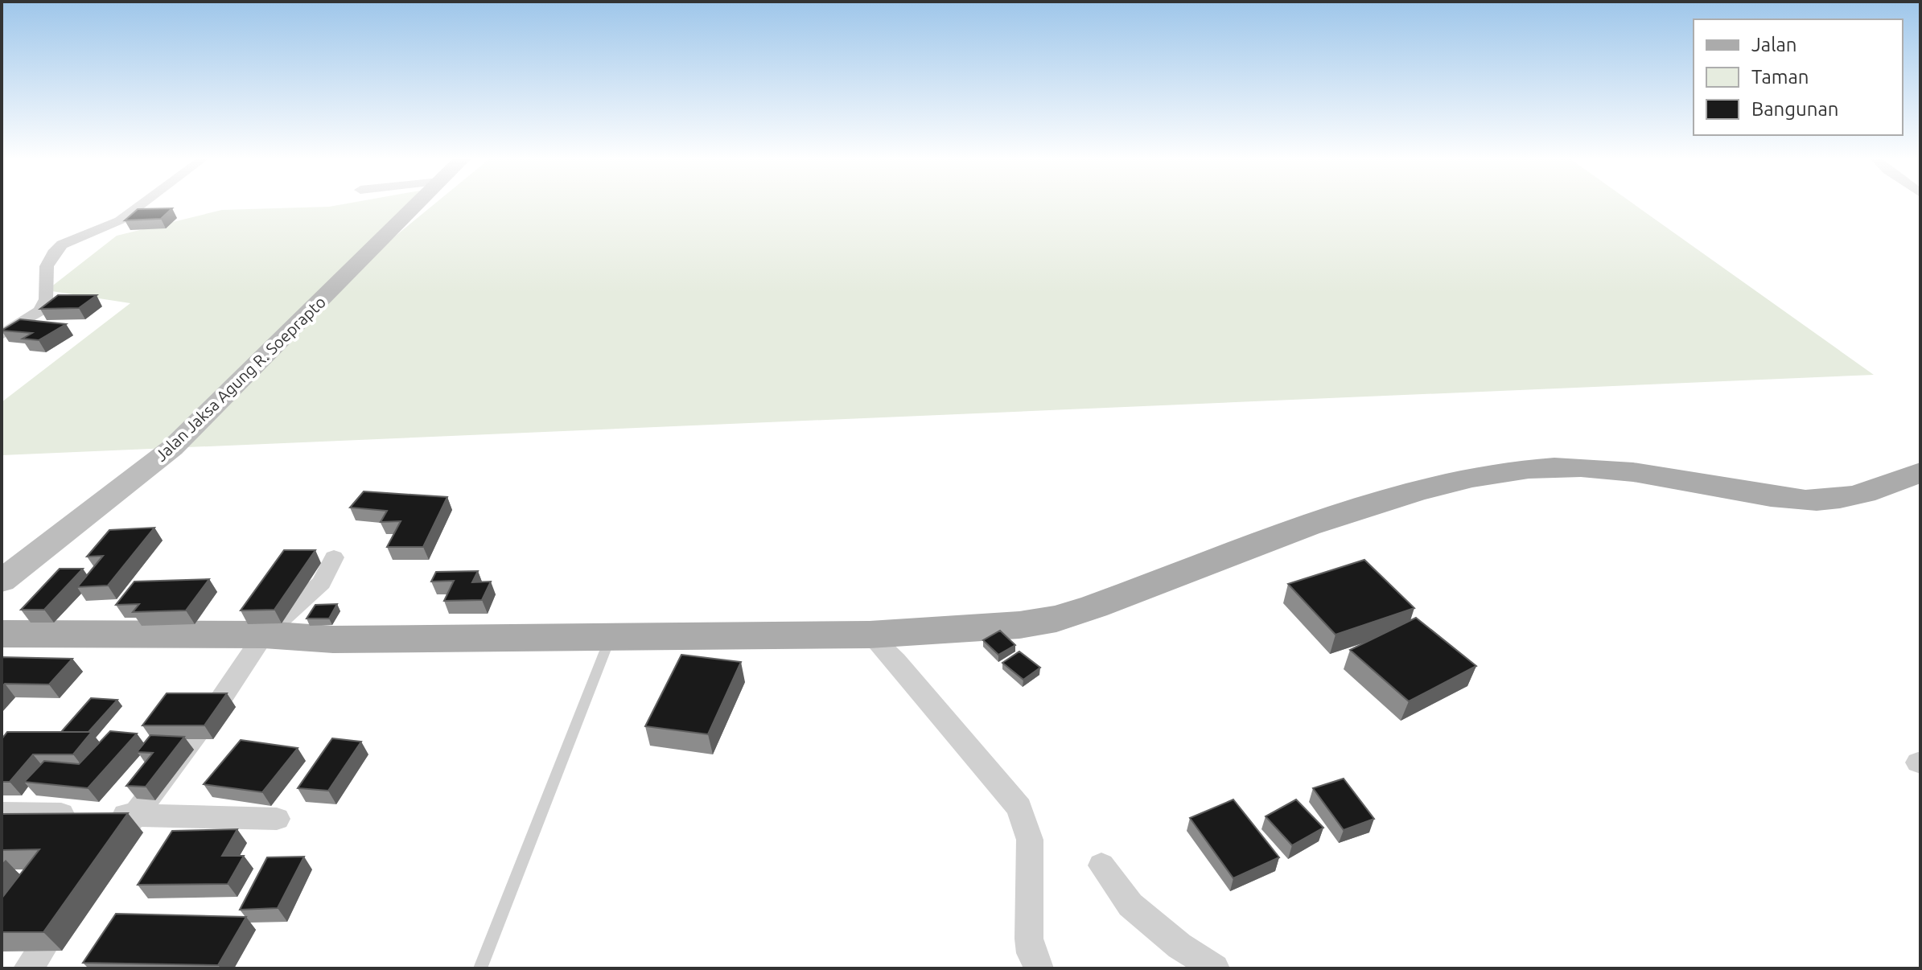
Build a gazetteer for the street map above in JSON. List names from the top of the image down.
{
  "streets": {
    "street": ["Jalan Jaksa Agung R. Soeprapto"]
  },
  "legend": ["Jalan", "Taman", "Bangunan"]
}
